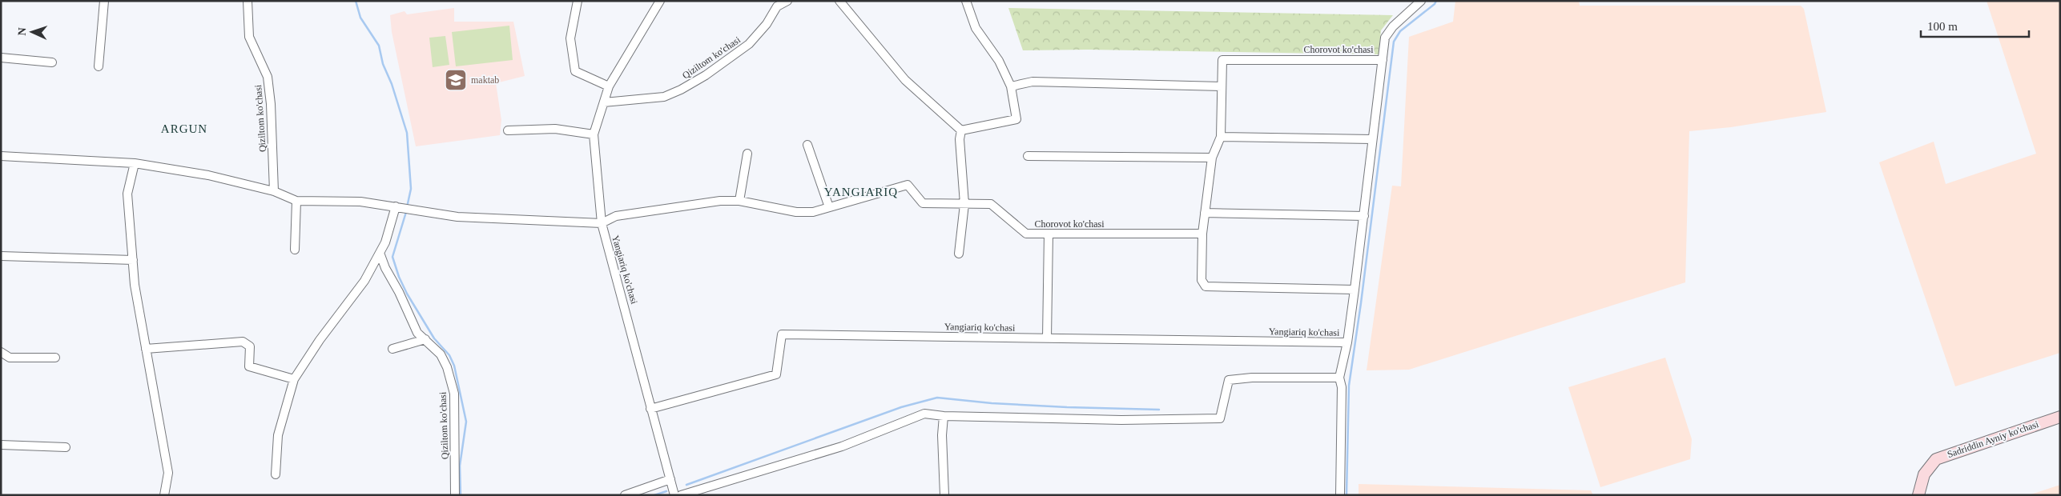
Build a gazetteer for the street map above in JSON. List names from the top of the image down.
{
  "streets": {
    "street": [
      "Chorovot ko'chasi",
      "Qiziltom ko'chasi",
      "Yangiariq ko'chasi",
      "Sadriddin Ayniy ko'chasi"
    ]
  },
  "districts": ["ARGUN", "YANGIARIQ"],
  "places": {
    "school or university": ["maktab"]
  },
  "scale_bar": "100 m",
  "north": "left"
}
